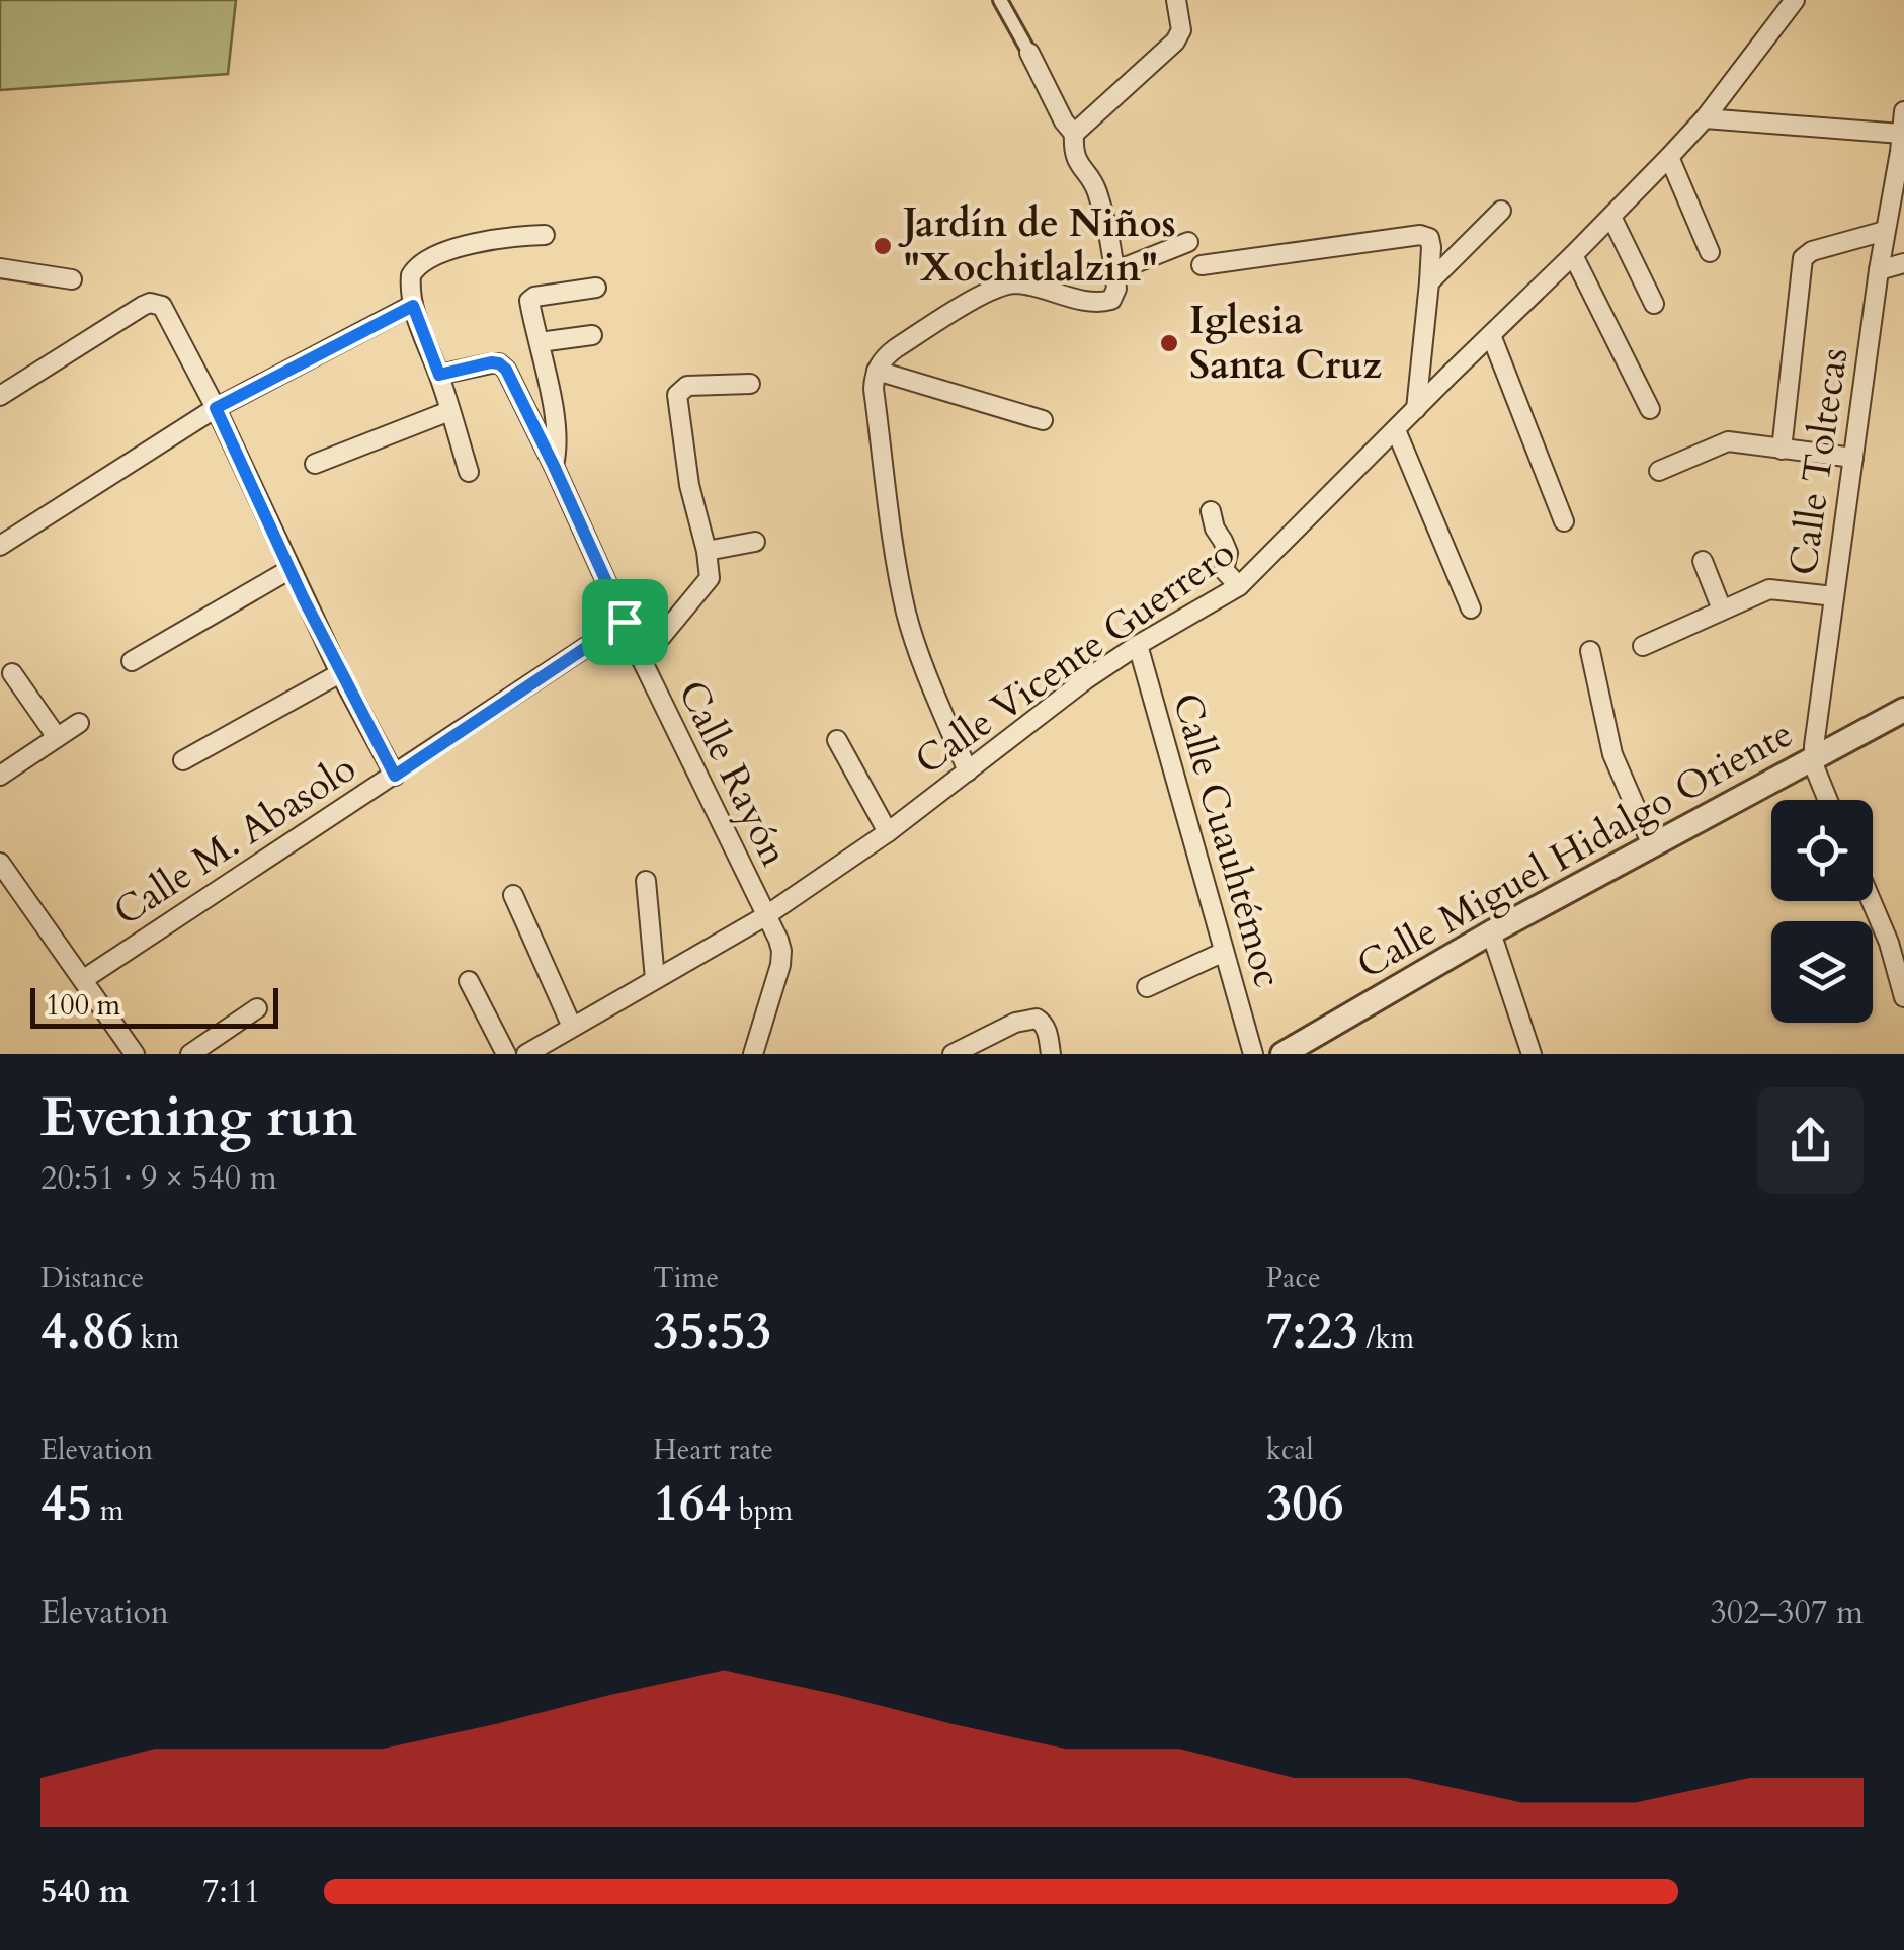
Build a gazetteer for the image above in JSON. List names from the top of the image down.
{
  "streets": {
    "street": [
      "Calle Toltecas",
      "Calle Vicente Guerrero",
      "Calle Rayón",
      "Calle M. Abasolo",
      "Calle Cuauhtémoc",
      "Calle Miguel Hidalgo Oriente"
    ]
  },
  "crossings": [
    ["Calle Toltecas", "Calle Miguel Hidalgo Oriente"],
    ["Calle Vicente Guerrero", "Calle Rayón"],
    ["Calle Vicente Guerrero", "Calle Cuauhtémoc"],
    ["Calle Rayón", "Calle M. Abasolo"]
  ],
  "places": ["Jardín de Niños \"Xochitlalzin\"", "Iglesia Santa Cruz"],
  "scale_bar": "100 m",
  "page": {
    "scale": "100 m",
    "heading": ["Evening run", "20:51 · 9 × 540 m"],
    "stats": [
      ["Distance", "4.86 km"],
      ["Time", "35:53"],
      ["Pace", "7:23 /km"],
      ["Elevation", "45 m"],
      ["Heart rate", "164 bpm"],
      ["kcal", "306"]
    ],
    "chart": ["Elevation", "302–307 m"],
    "list": [
      {
        "name": "540 m",
        "note": "7:11"
      }
    ]
  }
}
